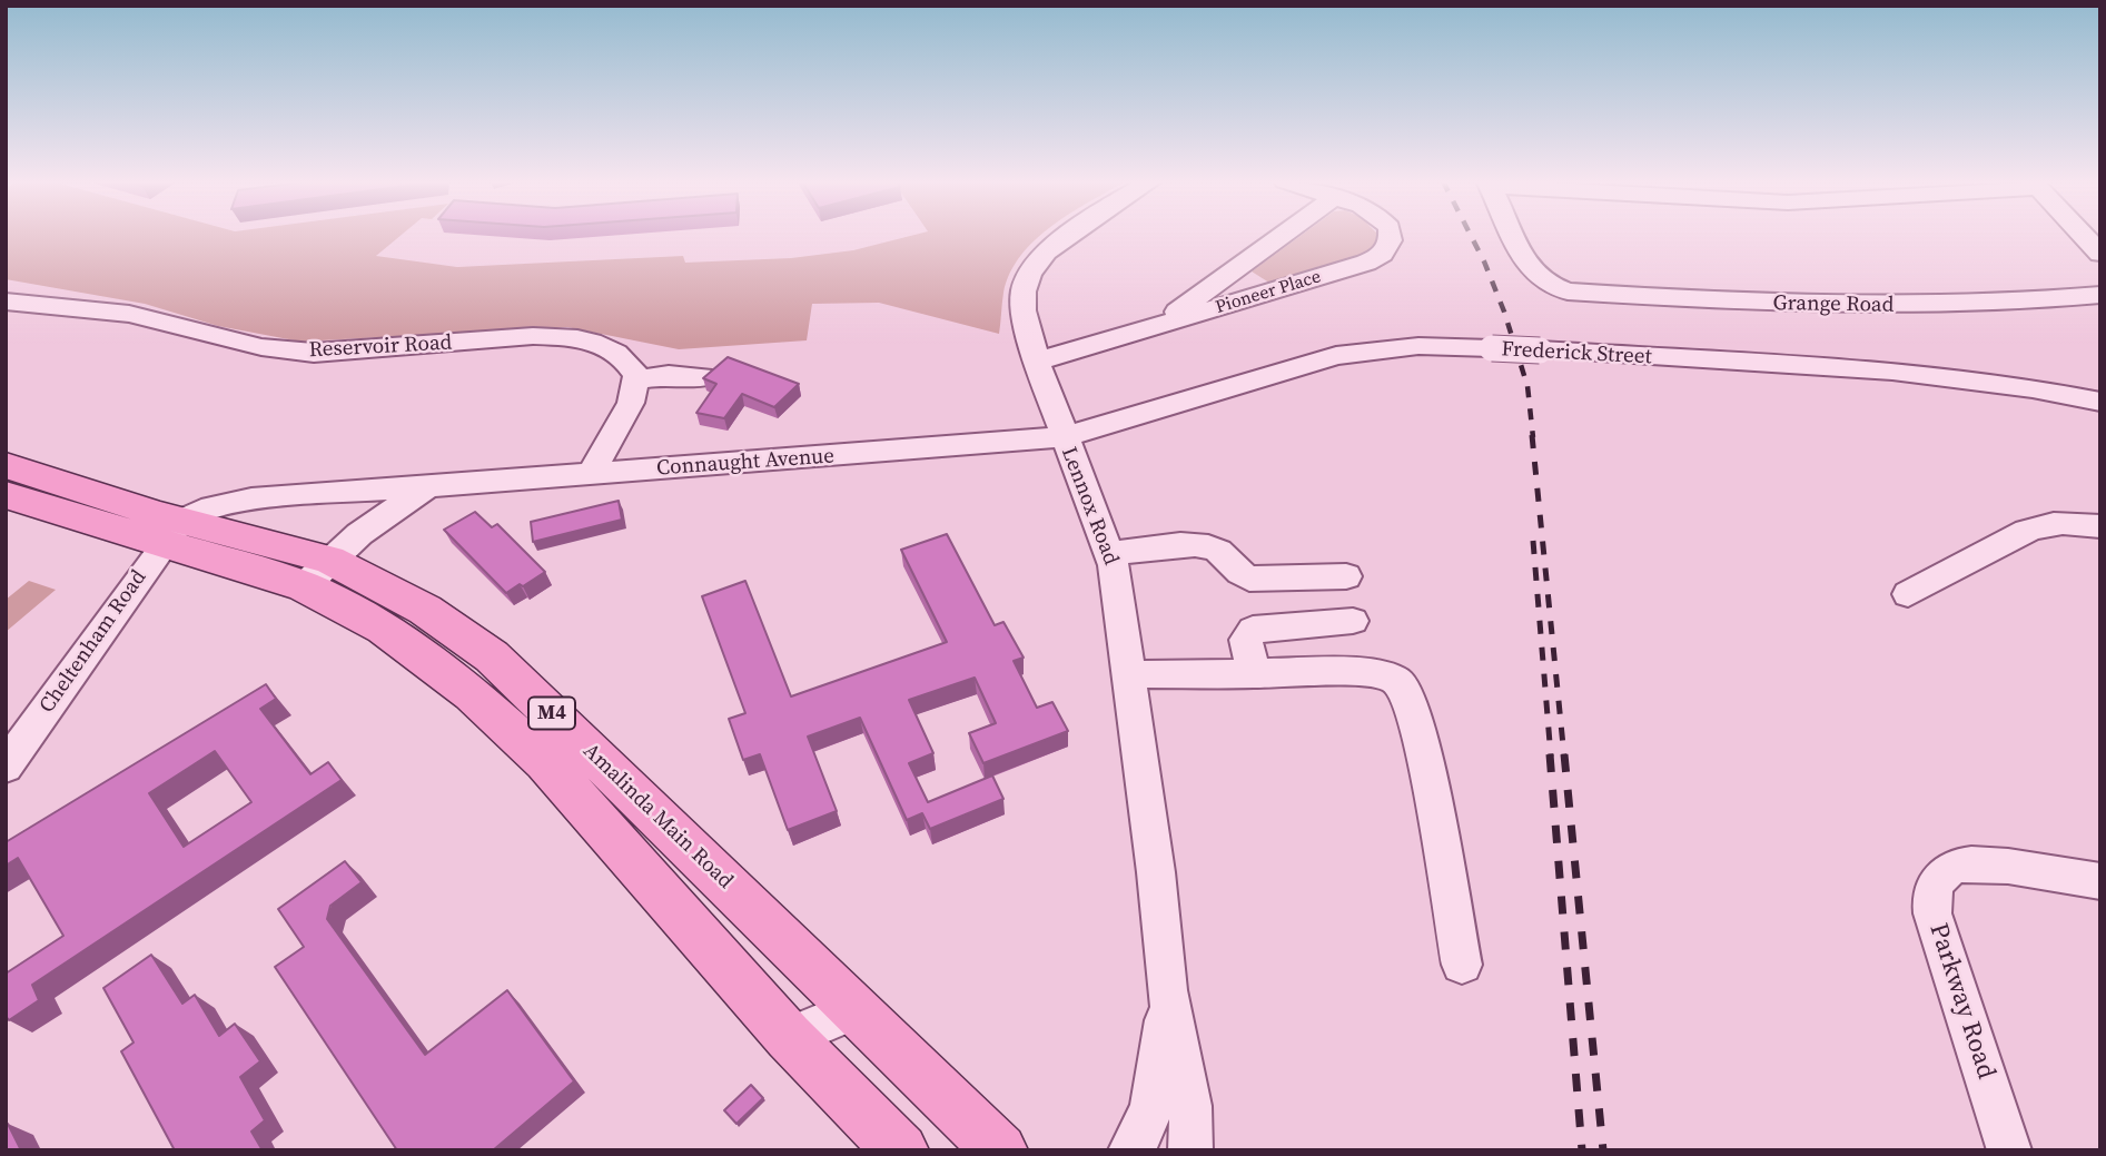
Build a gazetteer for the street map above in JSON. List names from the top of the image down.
{
  "streets": {
    "main road": ["M4", "Amalinda Main Road"],
    "street": [
      "Pioneer Place",
      "Grange Road",
      "Reservoir Road",
      "Frederick Street",
      "Connaught Avenue",
      "Lennox Road",
      "Cheltenham Road",
      "Parkway Road"
    ]
  },
  "crossings": [
    ["Pioneer Place", "Lennox Road"],
    ["Frederick Street", "Connaught Avenue"],
    ["Frederick Street", "Lennox Road"],
    ["Connaught Avenue", "Lennox Road"],
    ["Connaught Avenue", "Cheltenham Road"],
    ["Connaught Avenue", "M4"],
    ["Connaught Avenue", "Amalinda Main Road"],
    ["Cheltenham Road", "M4"],
    ["Cheltenham Road", "Amalinda Main Road"],
    ["M4", "Amalinda Main Road"]
  ]
}
